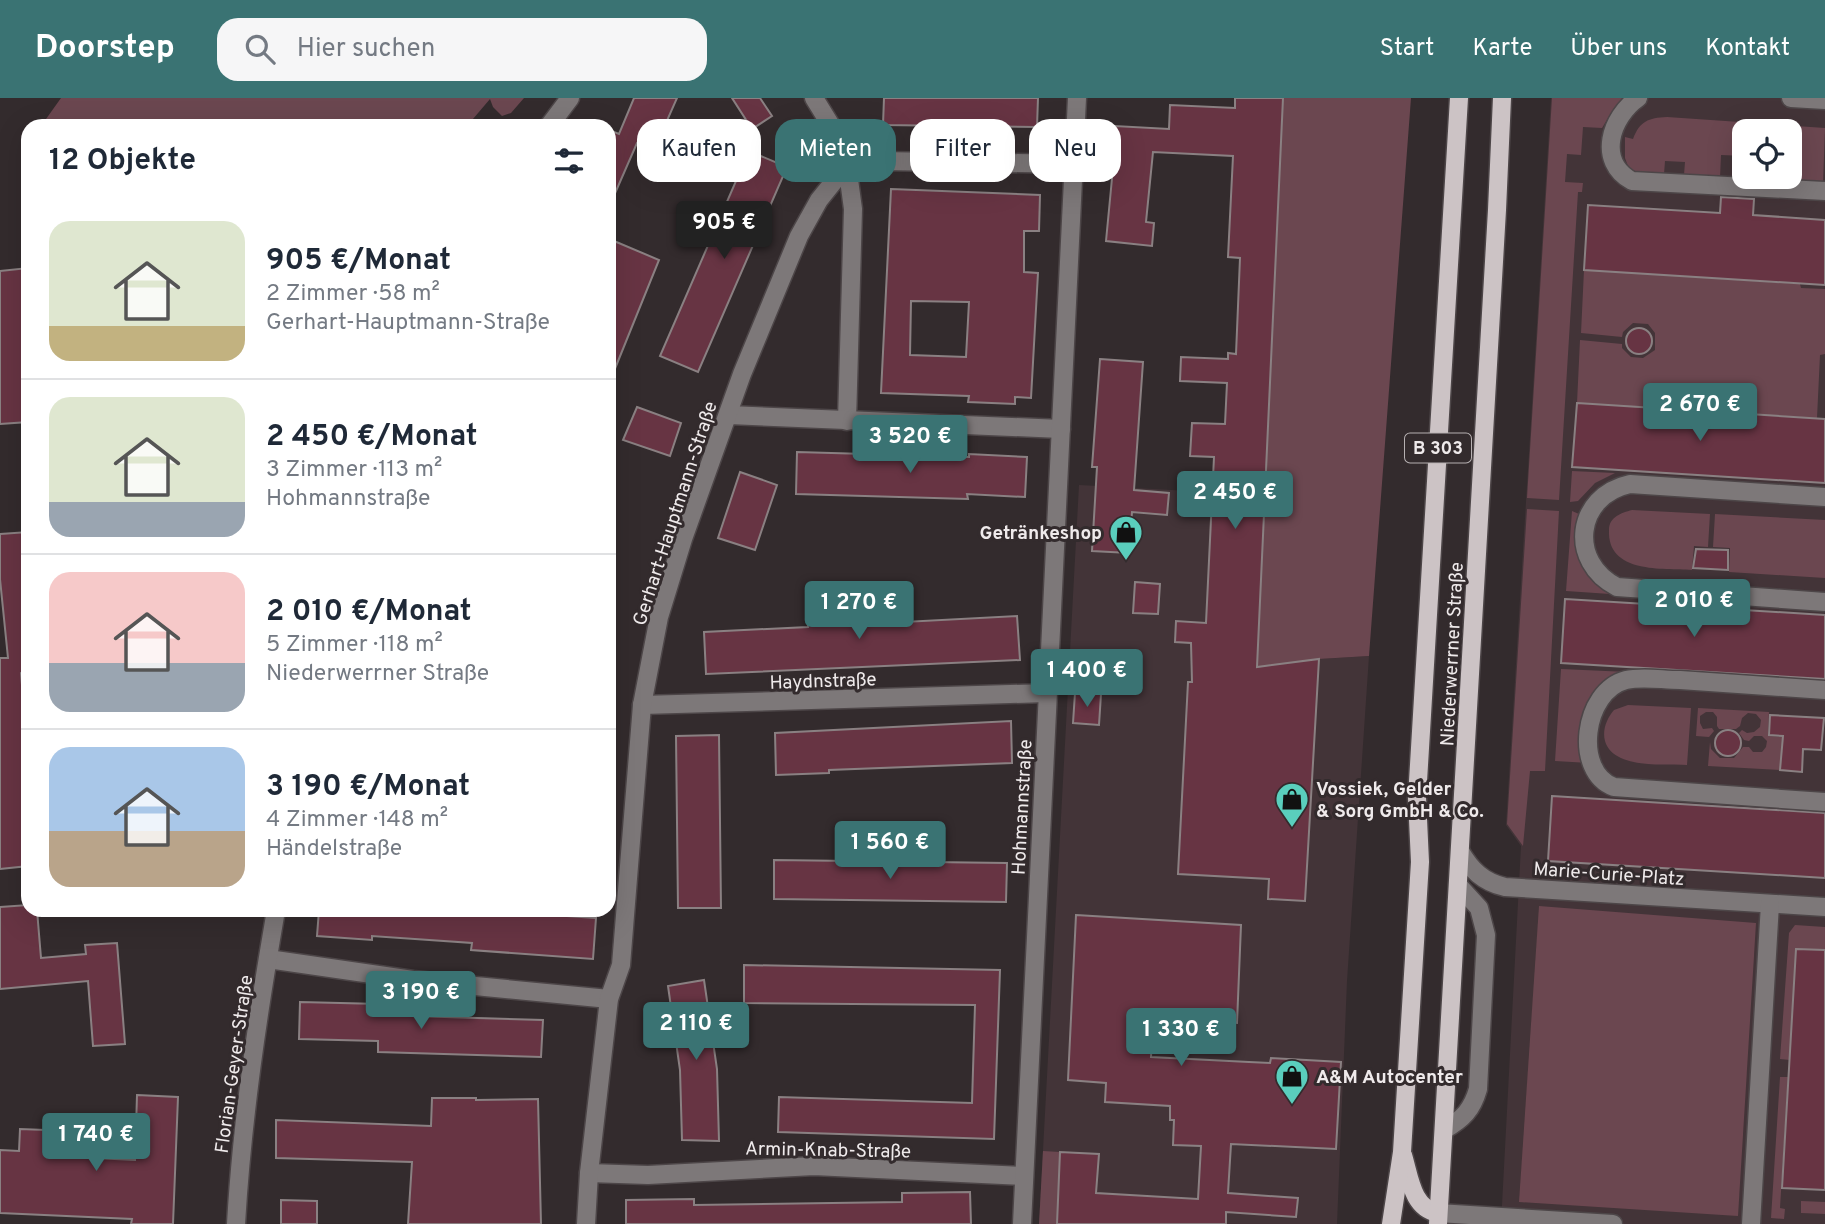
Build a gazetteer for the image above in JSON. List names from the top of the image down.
{
  "streets": {
    "main road": ["B 303", "Niederwerrner Straße"],
    "street": [
      "Gerhart-Hauptmann-Straße",
      "Haydnstraße",
      "Hohmannstraße",
      "Marie-Curie-Platz",
      "Florian-Geyer-Straße",
      "Armin-Knab-Straße"
    ]
  },
  "crossings": [
    ["Gerhart-Hauptmann-Straße", "Haydnstraße"],
    ["Gerhart-Hauptmann-Straße", "Armin-Knab-Straße"],
    ["Niederwerrner Straße", "Marie-Curie-Platz"],
    ["Haydnstraße", "Hohmannstraße"],
    ["Hohmannstraße", "Armin-Knab-Straße"]
  ],
  "places": {
    "shop": ["Getränkeshop", "Vossiek, Gelder & Sorg GmbH & Co.", "A&M Autocenter"]
  },
  "page": {
    "header": "Doorstep",
    "search": "Hier suchen",
    "nav": [
      "Start",
      "Karte",
      "Über uns",
      "Kontakt"
    ],
    "chip": [
      "Kaufen",
      "Mieten",
      "Filter",
      "Neu"
    ],
    "heading": "12 Objekte",
    "price": [
      "905 €",
      "2 670 €",
      "3 520 €",
      "2 450 €",
      "2 010 €",
      "1 270 €",
      "1 400 €",
      "1 560 €",
      "3 190 €",
      "2 110 €",
      "1 330 €",
      "1 740 €"
    ],
    "list": [
      {
        "name": "905 €/Monat",
        "note": "2 Zimmer · 58 m² · Gerhart-Hauptmann-Straße"
      },
      {
        "name": "2 450 €/Monat",
        "note": "3 Zimmer · 113 m² · Hohmannstraße"
      },
      {
        "name": "2 010 €/Monat",
        "note": "5 Zimmer · 118 m² · Niederwerrner Straße"
      },
      {
        "name": "3 190 €/Monat",
        "note": "4 Zimmer · 148 m² · Händelstraße"
      }
    ]
  }
}
